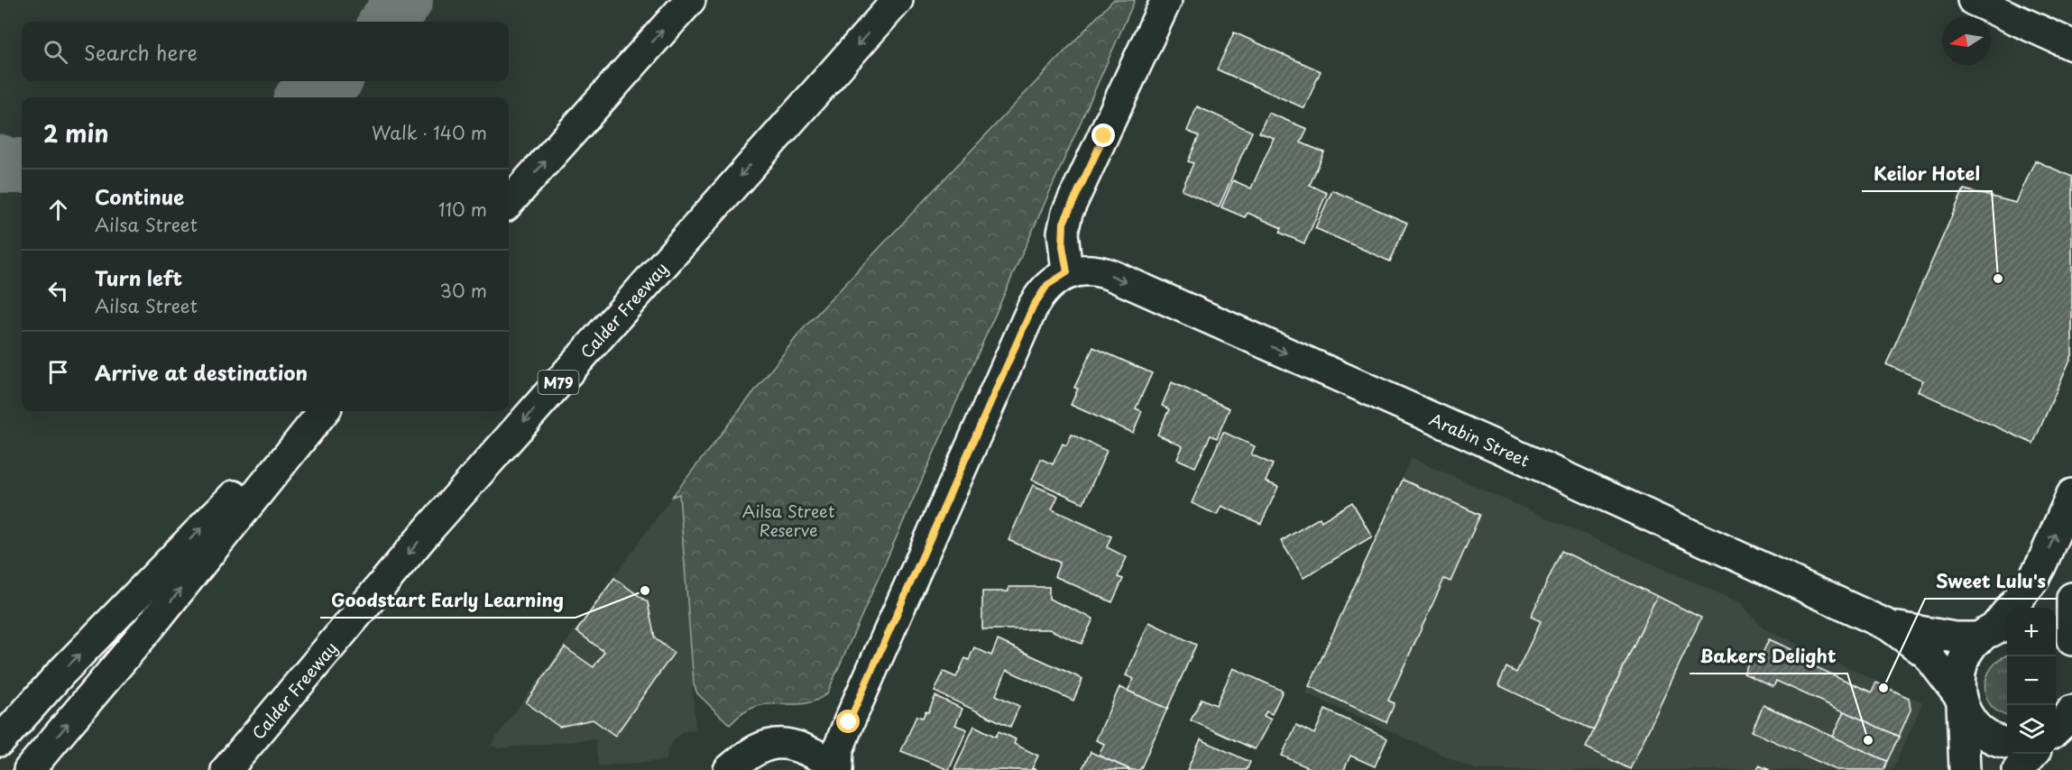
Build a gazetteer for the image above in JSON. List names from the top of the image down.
{
  "streets": {
    "main road": ["Calder Freeway", "M79", "Arabin Street"]
  },
  "one_way": ["Arabin Street"],
  "parks": ["Ailsa Street Reserve"],
  "places": [
    "Keilor Hotel",
    "Goodstart Early Learning",
    "Sweet Lulu's",
    "Bakers Delight"
  ],
  "north": "left",
  "page": {
    "search": "Search here",
    "heading": ["2 min", "Walk · 140 m"],
    "list": [
      ["Continue", "Ailsa Street", "110 m"],
      ["Turn left", "Ailsa Street", "30 m"],
      "Arrive at destination"
    ],
    "map_buttons": ["+", "−"]
  }
}
